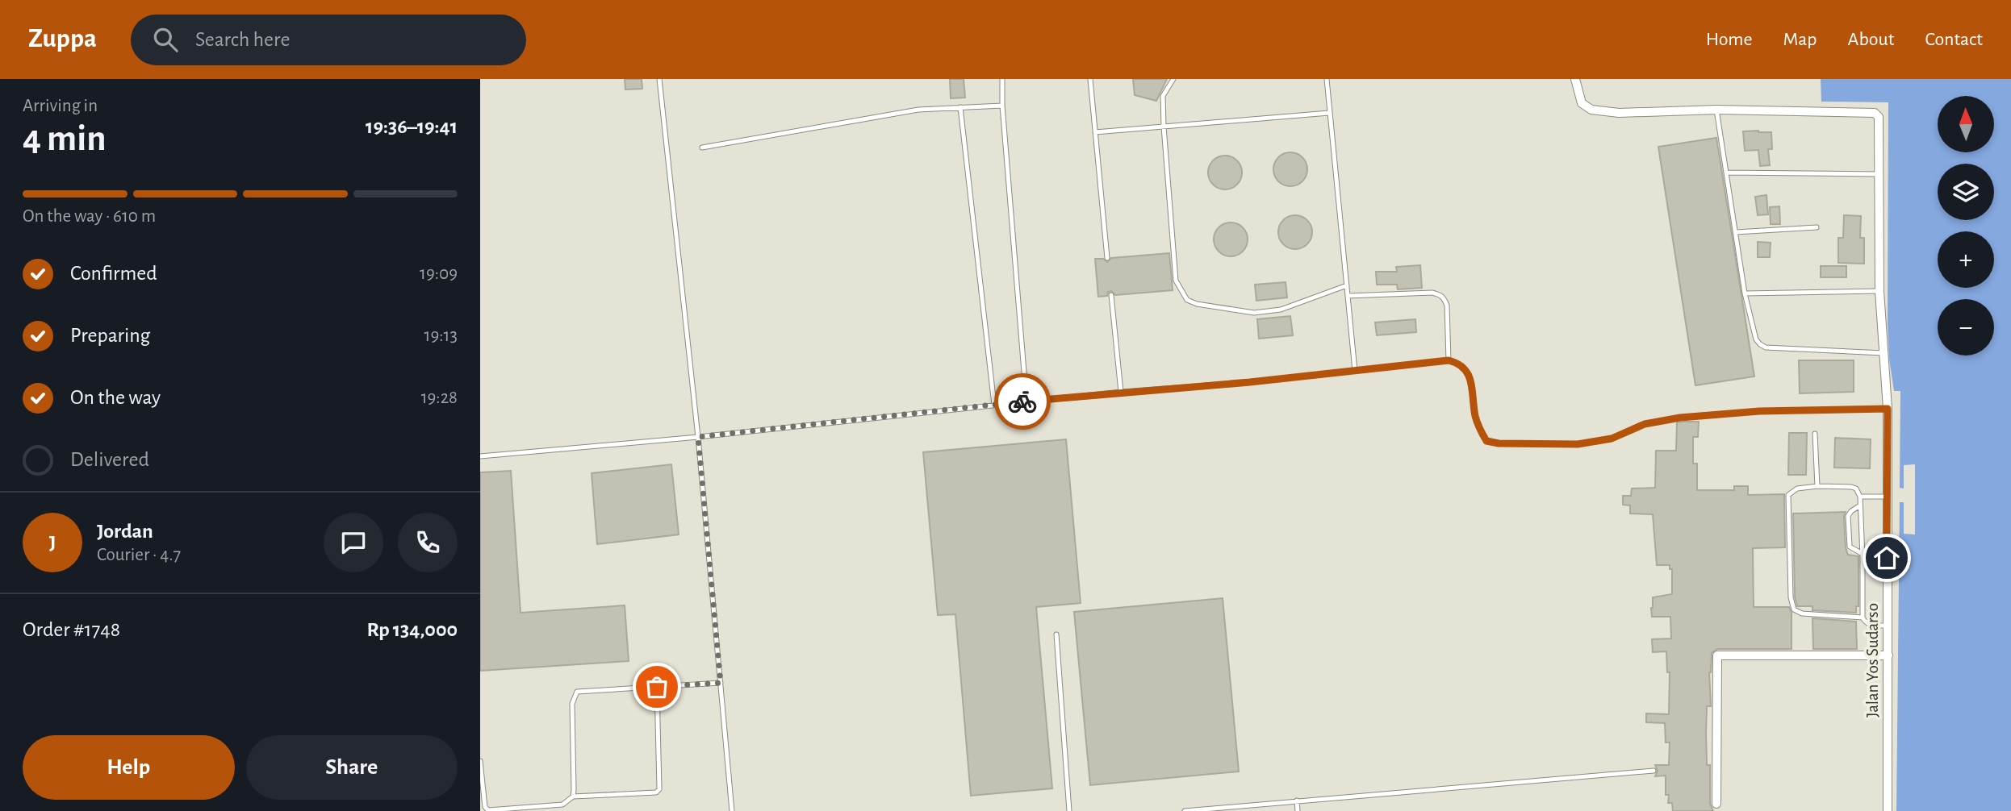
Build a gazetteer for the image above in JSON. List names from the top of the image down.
{
  "streets": {
    "street": ["Jalan Yos Sudarso"]
  },
  "north": "top",
  "page": {
    "header": "Zuppa",
    "search": "Search here",
    "nav": [
      "Home",
      "Map",
      "About",
      "Contact"
    ],
    "heading": ["4 min", "Arriving in", "19:36–19:41"],
    "panel": [
      "Jordan",
      "Courier · 4.7",
      "Order #1748",
      "Rp 134,000"
    ],
    "map_buttons": ["+", "−"],
    "bar": "On the way · 610 m",
    "list": [
      ["Confirmed", "19:09"],
      ["Preparing", "19:13"],
      ["On the way", "19:28"],
      "Delivered"
    ],
    "round": "J",
    "buttons": ["Help", "Share"]
  }
}
